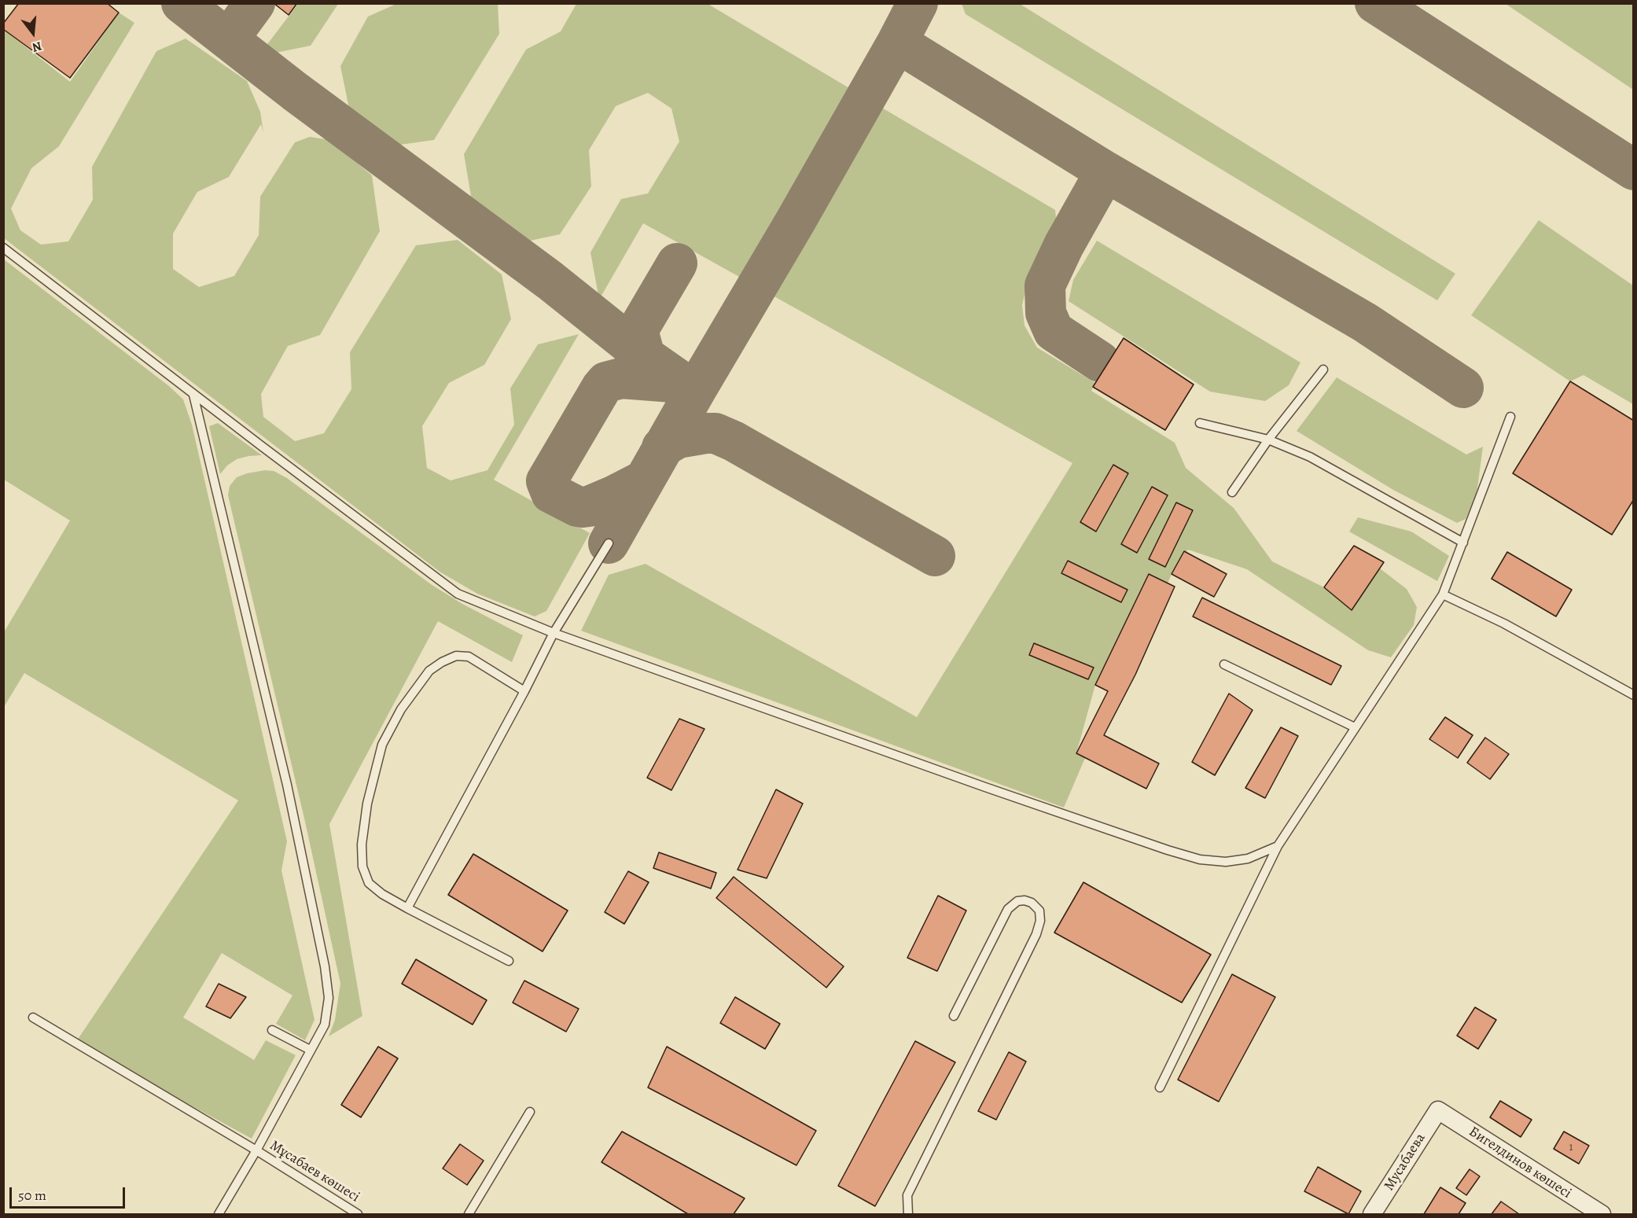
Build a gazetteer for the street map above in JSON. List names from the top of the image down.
{
  "streets": {
    "street": ["Мусабаева", "Бигелдинов көшесі"],
    "lane": ["Мұсабаев көшесі"]
  },
  "crossings": [
    ["Мусабаева", "Бигелдинов көшесі"]
  ],
  "house_numbers": ["1"],
  "scale_bar": "50 m",
  "north": "bottom"
}
